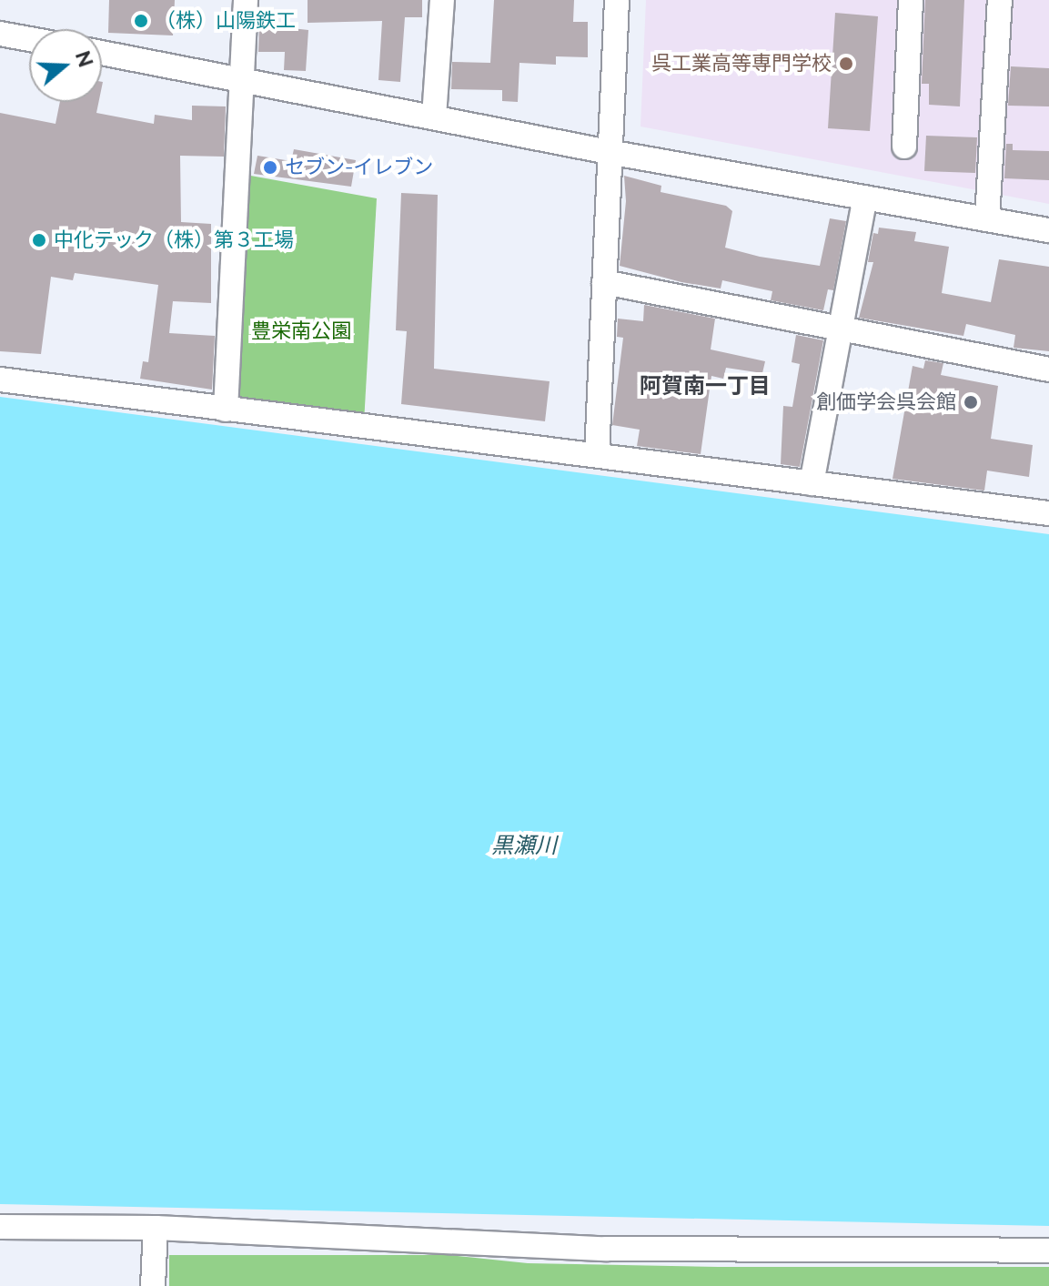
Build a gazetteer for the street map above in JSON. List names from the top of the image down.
{
  "districts": ["阿賀南一丁目"],
  "water": ["黒瀬川"],
  "parks": ["豊栄南公園"],
  "places": [
    "（株）山陽鉄工",
    "呉工業高等専門学校",
    "セブン-イレブン",
    "中化テック（株）第３工場",
    "創価学会呉会館"
  ],
  "north": "right"
}
